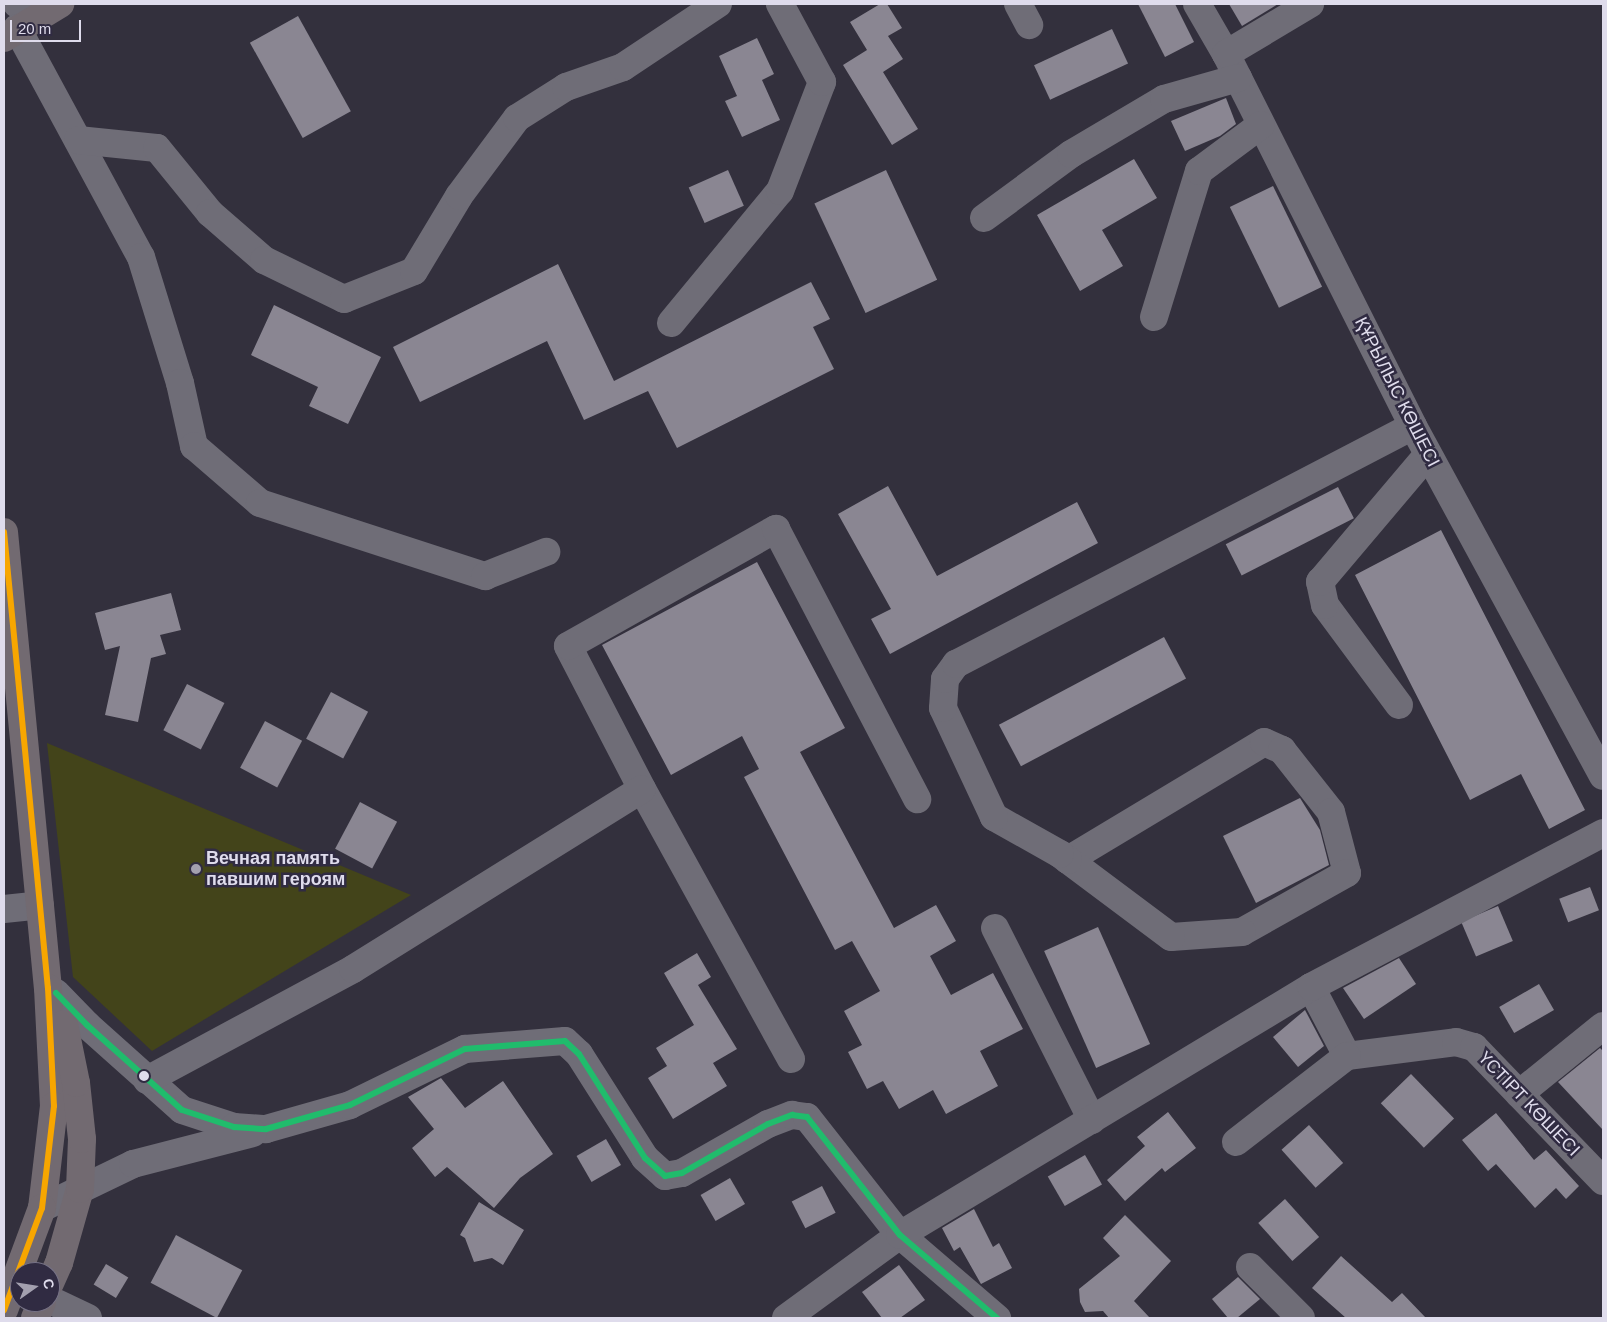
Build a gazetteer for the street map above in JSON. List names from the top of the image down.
{
  "streets": {
    "street": ["ҚҰРЫЛЫС КӨШЕСІ", "ҮСТІРТ КӨШЕСІ"]
  },
  "places": ["Вечная память павшим героям"],
  "scale_bar": "20 m",
  "north": "right"
}
